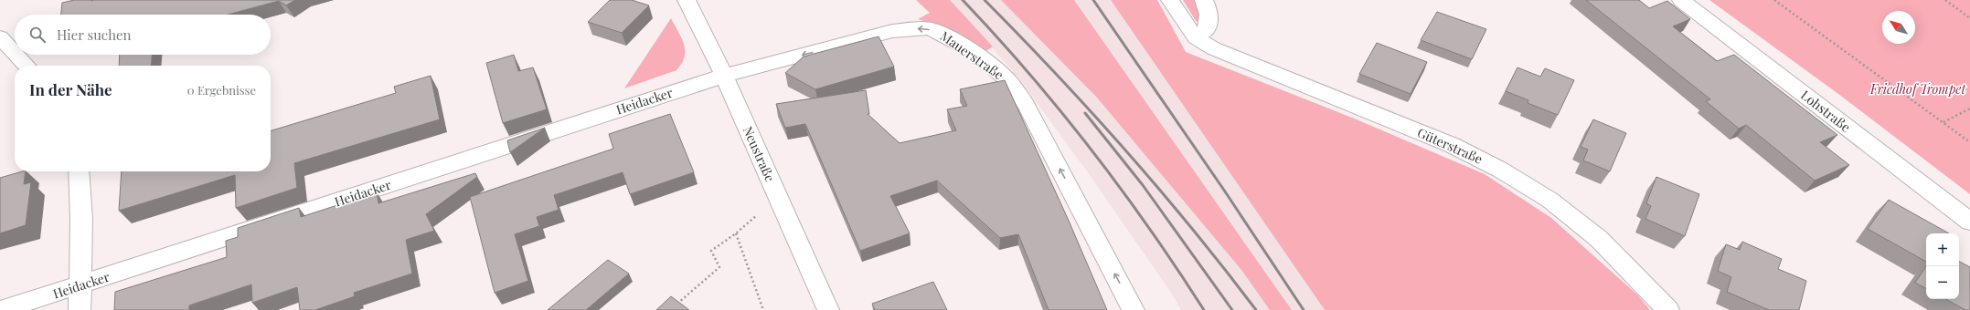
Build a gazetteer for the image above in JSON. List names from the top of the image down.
{
  "streets": {
    "street": [
      "Mauerstraße",
      "Heidacker",
      "Lohstraße",
      "Güterstraße",
      "Neustraße"
    ]
  },
  "crossings": [
    ["Mauerstraße", "Heidacker"],
    ["Mauerstraße", "Neustraße"],
    ["Heidacker", "Neustraße"]
  ],
  "one_way": ["Mauerstraße"],
  "parks": ["Friedhof Trompet"],
  "north": "top left",
  "page": {
    "search": "Hier suchen",
    "heading": ["In der Nähe", "0 Ergebnisse"],
    "map_buttons": ["+", "−"]
  }
}
